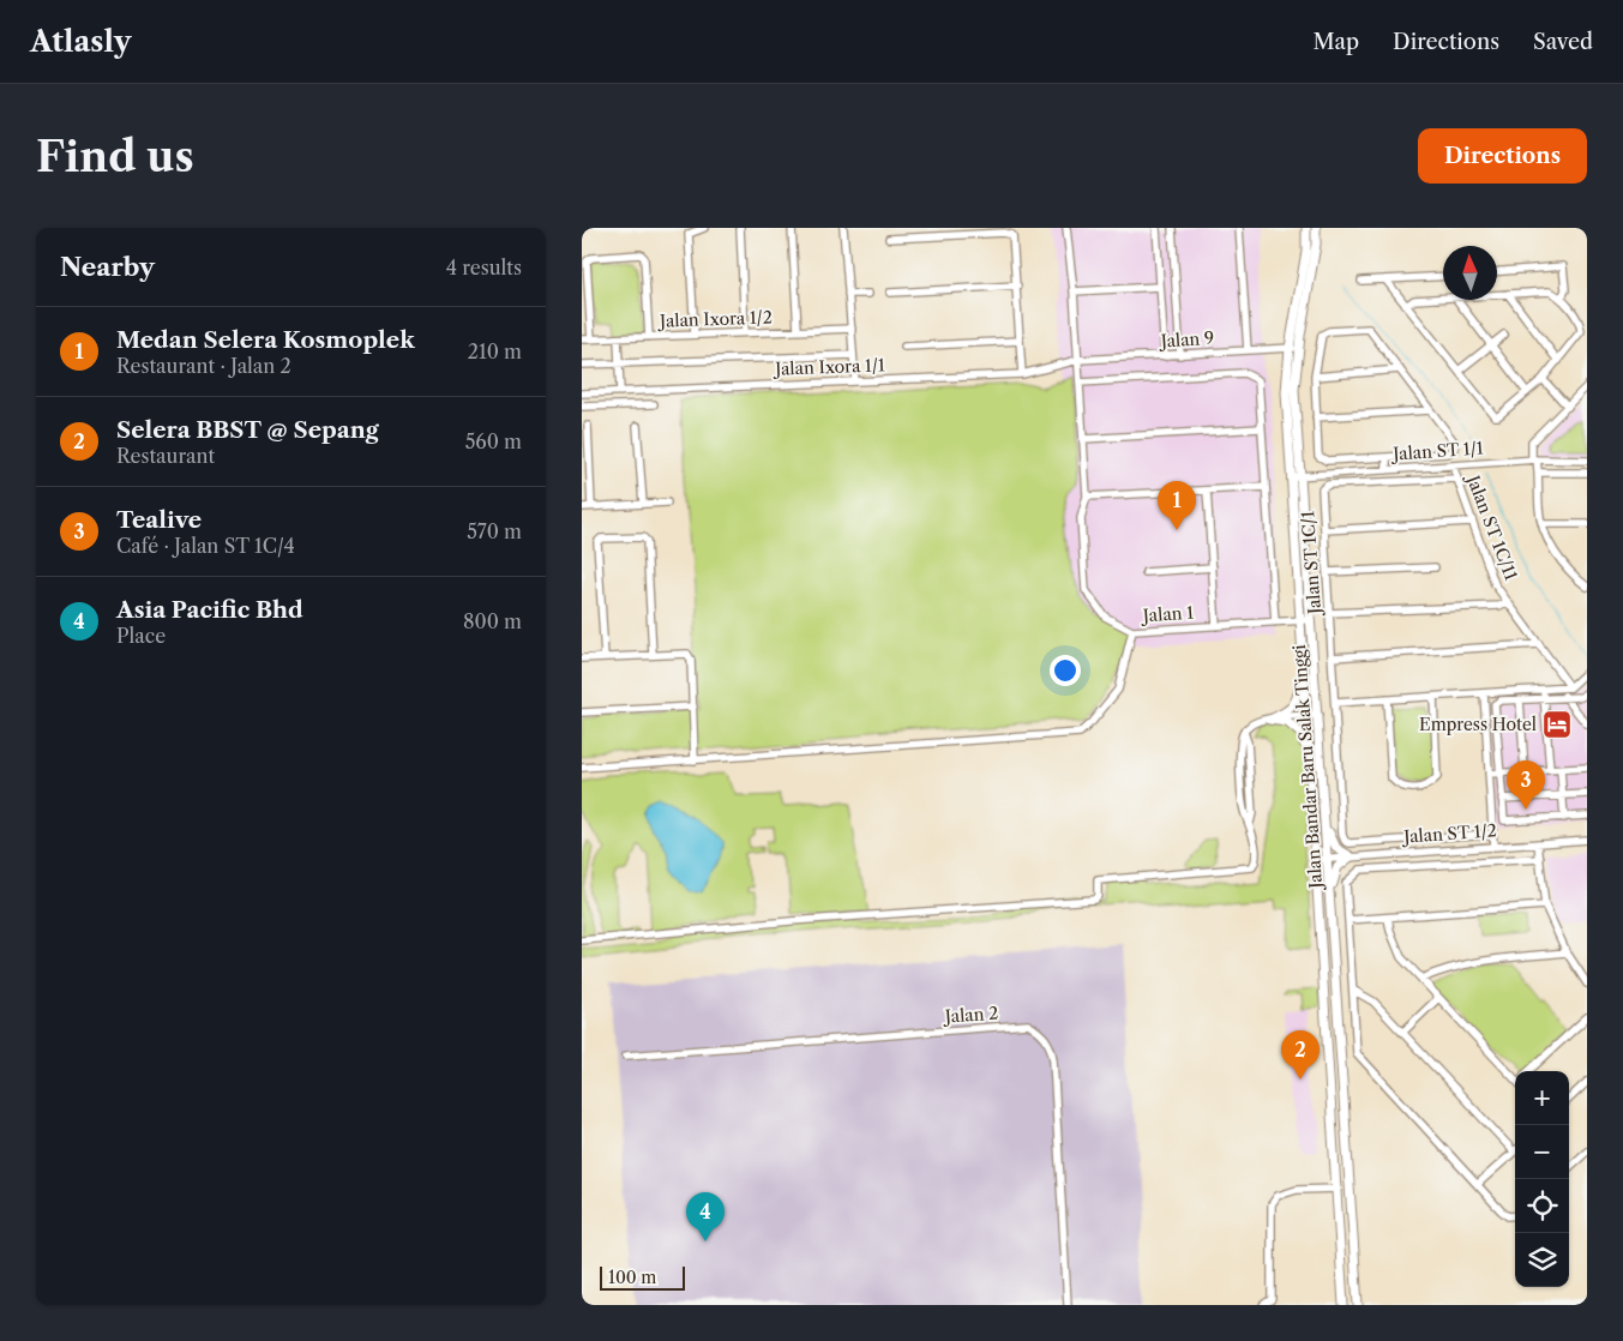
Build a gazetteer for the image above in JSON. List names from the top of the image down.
{
  "streets": {
    "main road": ["Jalan Bandar Baru Salak Tinggi"],
    "street": [
      "Jalan Ixora 1/2",
      "Jalan 9",
      "Jalan Ixora 1/1",
      "Jalan ST 1/1",
      "Jalan ST 1C/11",
      "Jalan ST 1C/1",
      "Jalan 1",
      "Jalan ST 1/2",
      "Jalan 2"
    ]
  },
  "crossings": [
    ["Jalan 9", "Jalan Ixora 1/1"],
    ["Jalan 9", "Jalan Bandar Baru Salak Tinggi"],
    ["Jalan ST 1/1", "Jalan ST 1C/11"],
    ["Jalan ST 1/1", "Jalan Bandar Baru Salak Tinggi"],
    ["Jalan ST 1C/11", "Jalan ST 1C/1"],
    ["Jalan 1", "Jalan Bandar Baru Salak Tinggi"],
    ["Jalan Bandar Baru Salak Tinggi", "Jalan ST 1/2"]
  ],
  "places": {
    "hotel": ["Empress Hotel"]
  },
  "scale_bar": "100 m",
  "north": "top",
  "page": {
    "header": "Atlasly",
    "nav": ["Map", "Directions", "Saved"],
    "buttons": "Directions",
    "title": "Find us",
    "heading": ["Nearby", "4 results"],
    "list": [
      {
        "mark": "1",
        "name": "Medan Selera Kosmoplek",
        "note": "Restaurant · Jalan 2",
        "value": "210 m"
      },
      {
        "mark": "2",
        "name": "Selera BBST @ Sepang",
        "note": "Restaurant",
        "value": "560 m"
      },
      {
        "mark": "3",
        "name": "Tealive",
        "note": "Café · Jalan ST 1C/4",
        "value": "570 m"
      },
      {
        "mark": "4",
        "name": "Asia Pacific Bhd",
        "note": "Place",
        "value": "800 m"
      }
    ],
    "pins": [
      "1",
      "3",
      "2",
      "4"
    ],
    "map_buttons": ["+", "−"],
    "scale": "100 m"
  }
}
